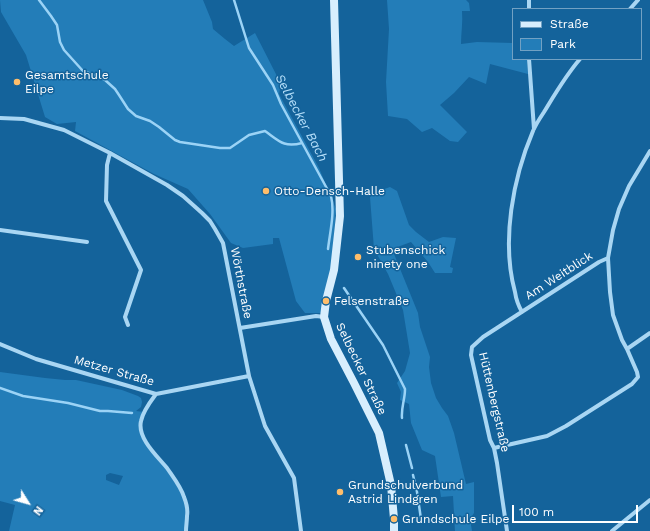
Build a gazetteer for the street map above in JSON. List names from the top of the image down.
{
  "streets": {
    "main road": ["Selbecker Straße"],
    "street": [
      "Am Weitblick",
      "Wörthstraße",
      "Metzer Straße",
      "Hüttenbergstraße"
    ]
  },
  "crossings": [
    ["Am Weitblick", "Hüttenbergstraße"],
    ["Wörthstraße", "Metzer Straße"]
  ],
  "water": ["Selbecker Bach"],
  "places": [
    "Gesamtschule Eilpe",
    "Otto-Densch-Halle",
    "Stubenschick ninety one",
    "Felsenstraße",
    "Grundschulverbund Astrid Lindgren",
    "Grundschule Eilpe"
  ],
  "legend": ["Straße", "Park"],
  "scale_bar": "100 m",
  "north": "bottom right"
}
